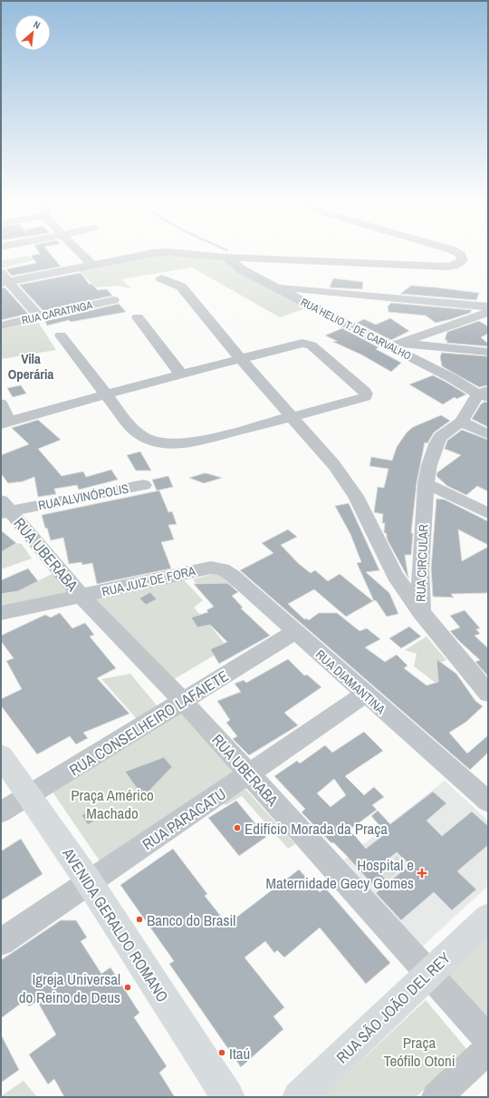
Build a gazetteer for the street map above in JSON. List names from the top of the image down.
{
  "streets": {
    "main road": ["AVENIDA GERALDO ROMANO", "RUA SÃO JOÃO DEL REY"],
    "street": [
      "RUA CARATINGA",
      "RUA HELIO T. DE CARVALHO",
      "RUA ALVINÓPOLIS",
      "RUA UBERABA",
      "RUA CIRCULAR",
      "RUA JUIZ DE FORA",
      "RUA DIAMANTINA",
      "RUA CONSELHEIRO LAFAIETE",
      "RUA PARACATU"
    ]
  },
  "crossings": [
    ["RUA ALVINÓPOLIS", "RUA UBERABA"],
    ["RUA UBERABA", "RUA JUIZ DE FORA"],
    ["RUA UBERABA", "RUA CONSELHEIRO LAFAIETE"],
    ["RUA UBERABA", "RUA PARACATU"],
    ["RUA UBERABA", "RUA SÃO JOÃO DEL REY"],
    ["RUA JUIZ DE FORA", "RUA DIAMANTINA"],
    ["RUA DIAMANTINA", "RUA CONSELHEIRO LAFAIETE"],
    ["RUA DIAMANTINA", "RUA PARACATU"],
    ["RUA CONSELHEIRO LAFAIETE", "AVENIDA GERALDO ROMANO"],
    ["RUA PARACATU", "AVENIDA GERALDO ROMANO"]
  ],
  "districts": ["Vila Operária"],
  "parks": ["Praça Américo Machado", "Praça Teófilo Otoni"],
  "places": {
    "other": [
      "Edifício Morada da Praça",
      "Banco do Brasil",
      "Igreja Universal do Reino de Deus",
      "Itaú"
    ],
    "health": ["Hospital e Maternidade Gecy Gomes"]
  },
  "north": "top right"
}
